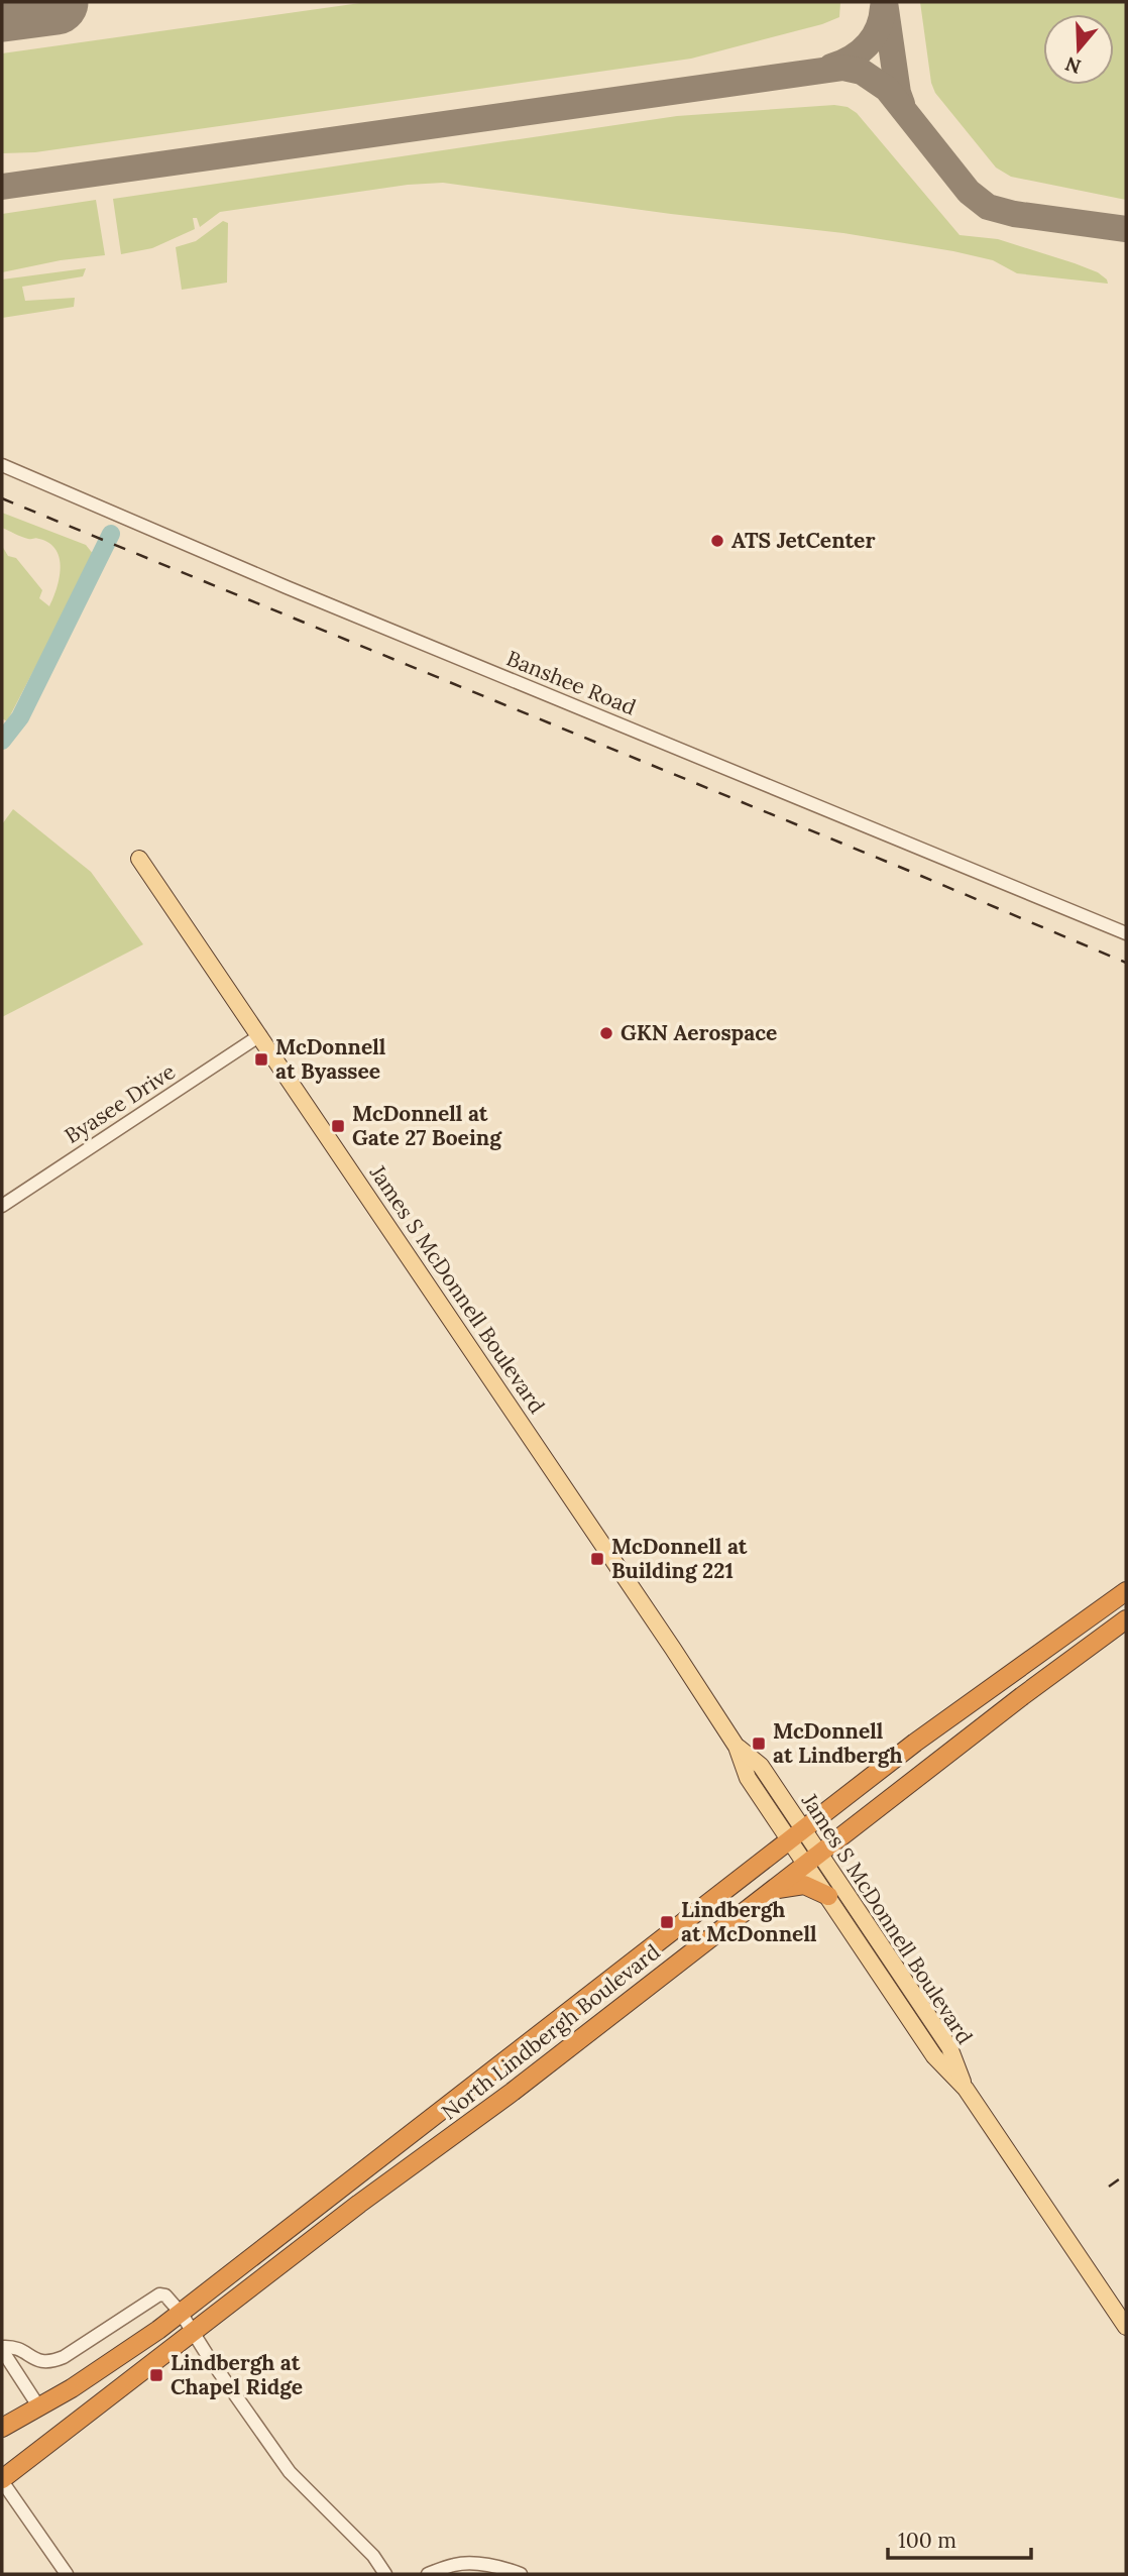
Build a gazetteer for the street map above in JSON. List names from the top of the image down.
{
  "streets": {
    "highway": ["North Lindbergh Boulevard"],
    "main road": ["James S McDonnell Boulevard"],
    "street": ["Banshee Road", "Byasee Drive"]
  },
  "crossings": [
    ["Byasee Drive", "James S McDonnell Boulevard"],
    ["James S McDonnell Boulevard", "North Lindbergh Boulevard"]
  ],
  "places": {
    "other": ["ATS JetCenter", "GKN Aerospace"],
    "transit": [
      "McDonnell at Byassee",
      "McDonnell at Gate 27 Boeing",
      "McDonnell at Building 221",
      "McDonnell at Lindbergh",
      "Lindbergh at McDonnell",
      "Lindbergh at Chapel Ridge"
    ]
  },
  "scale_bar": "100 m",
  "north": "bottom"
}
